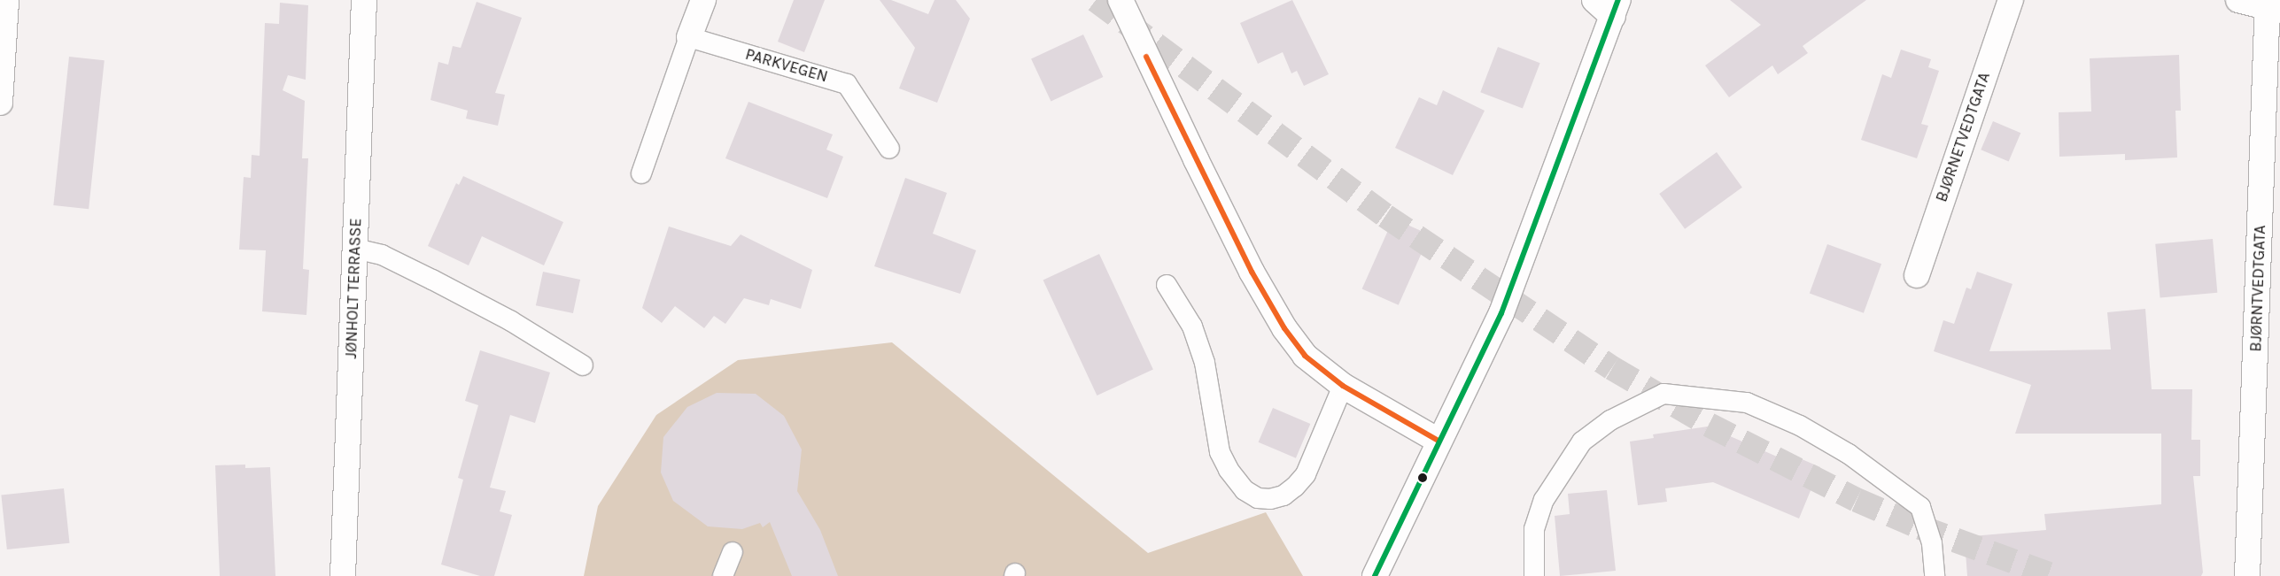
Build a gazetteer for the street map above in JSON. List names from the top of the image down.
{
  "streets": {
    "street": ["BJØRNETVEDTGATA", "JØNHOLT TERRASSE", "BJØRNTVEDTGATA"],
    "lane": ["PARKVEGEN"]
  }
}
